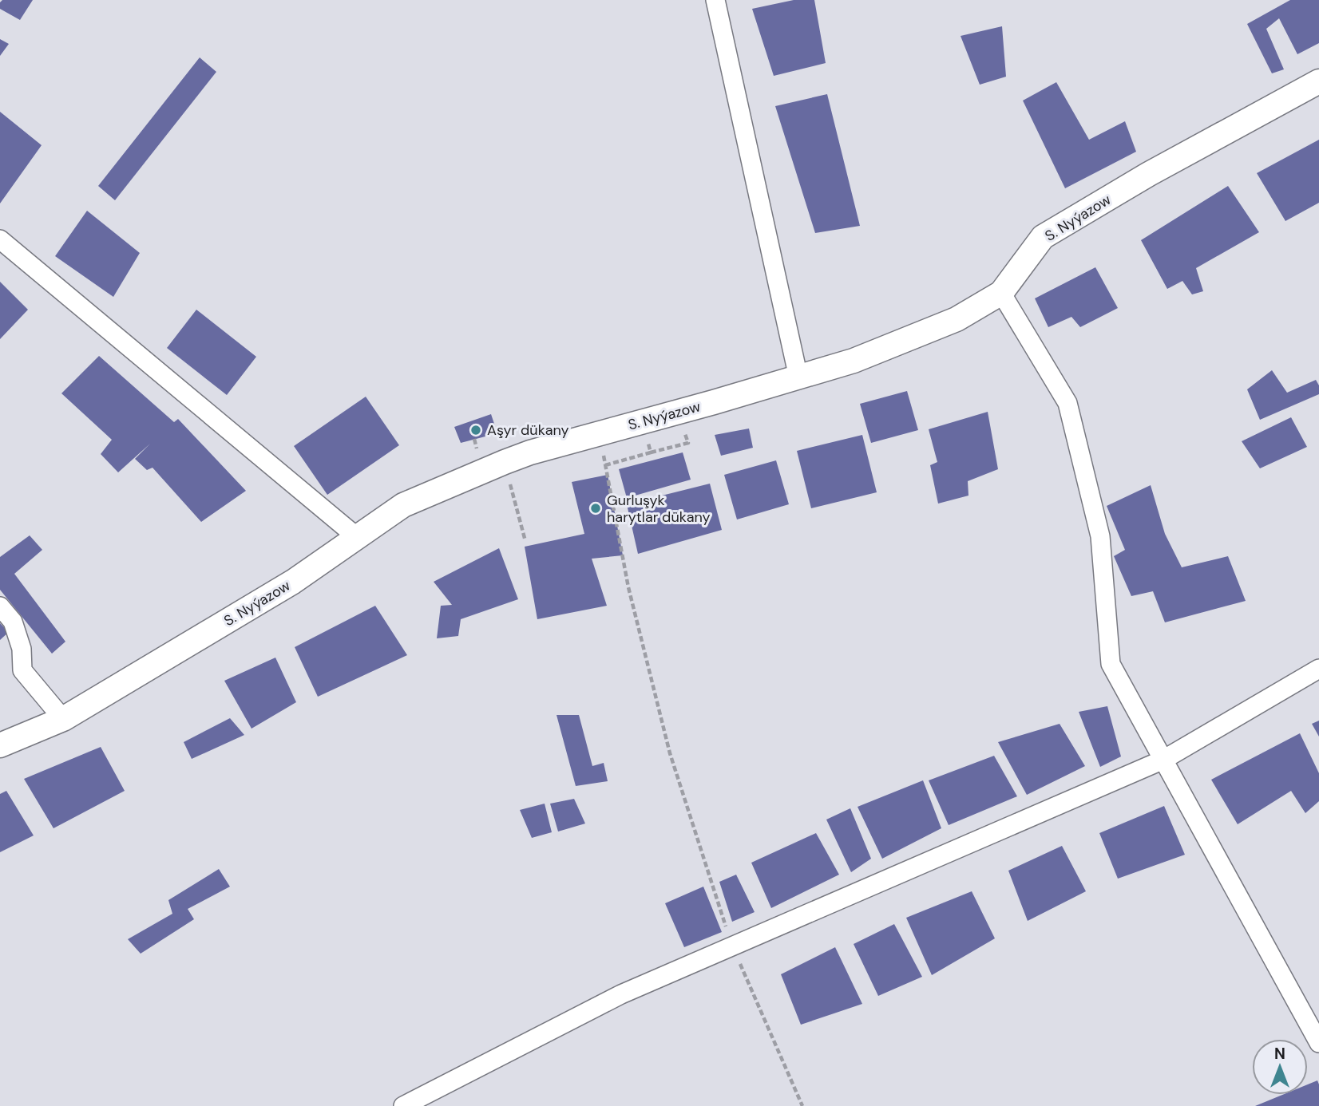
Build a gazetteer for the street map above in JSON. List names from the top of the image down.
{
  "streets": {
    "street": ["S. Nyýazow"]
  },
  "places": ["Aşyr dükany", "Gurluşyk harytlar dükany"],
  "north": "top"
}
